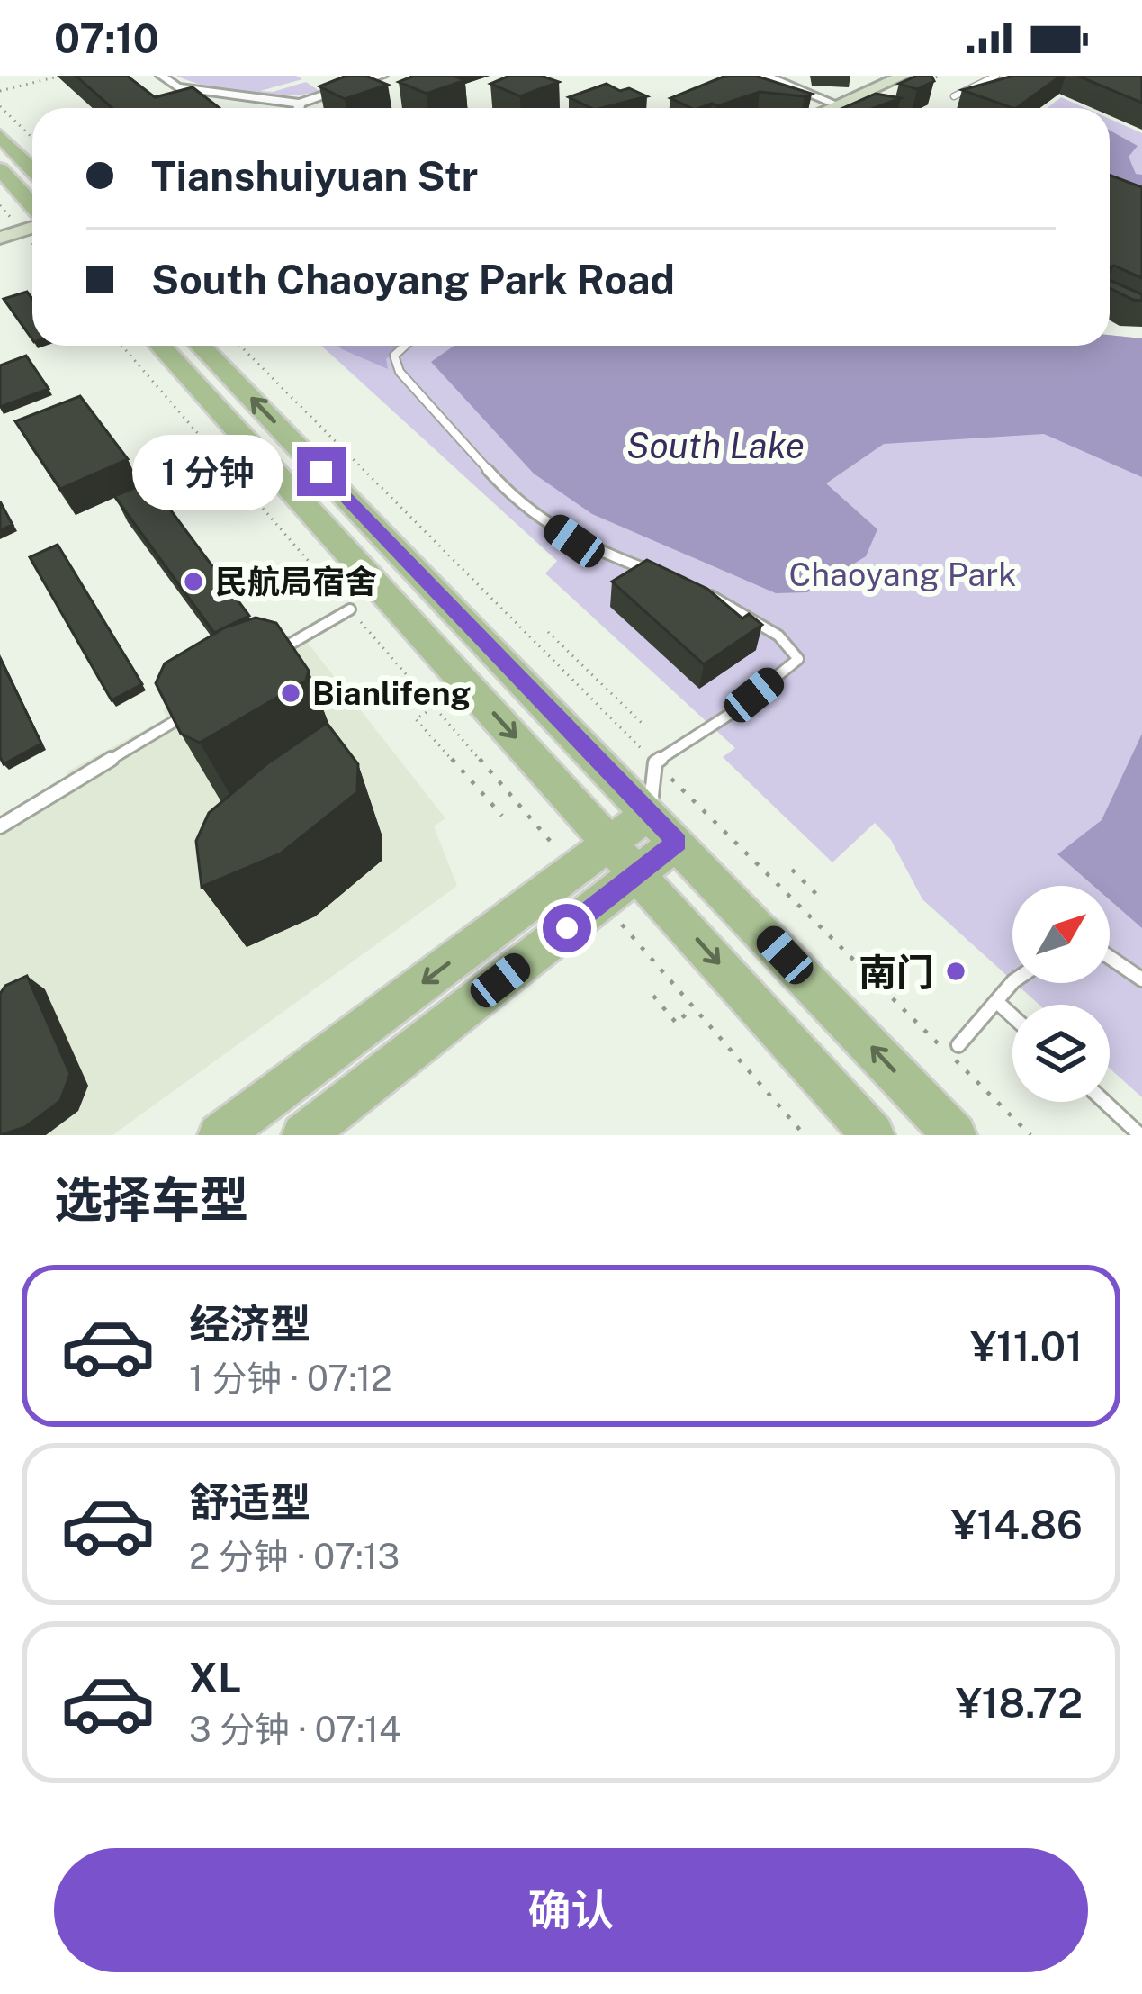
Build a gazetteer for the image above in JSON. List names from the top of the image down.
{
  "water": ["South Lake"],
  "parks": ["Chaoyang Park"],
  "places": ["民航局宿舍", "Bianlifeng", "南门"],
  "north": "top right",
  "page": {
    "status": "07:10",
    "banner": ["Tianshuiyuan Str", "South Chaoyang Park Road"],
    "bubble": "1 分钟",
    "heading": "选择车型",
    "list": [
      {
        "name": "经济型",
        "note": "1 分钟 · 07:12",
        "value": "¥11.01"
      },
      {
        "name": "舒适型",
        "note": "2 分钟 · 07:13",
        "value": "¥14.86"
      },
      {
        "name": "XL",
        "note": "3 分钟 · 07:14",
        "value": "¥18.72"
      }
    ],
    "buttons": "确认"
  }
}
